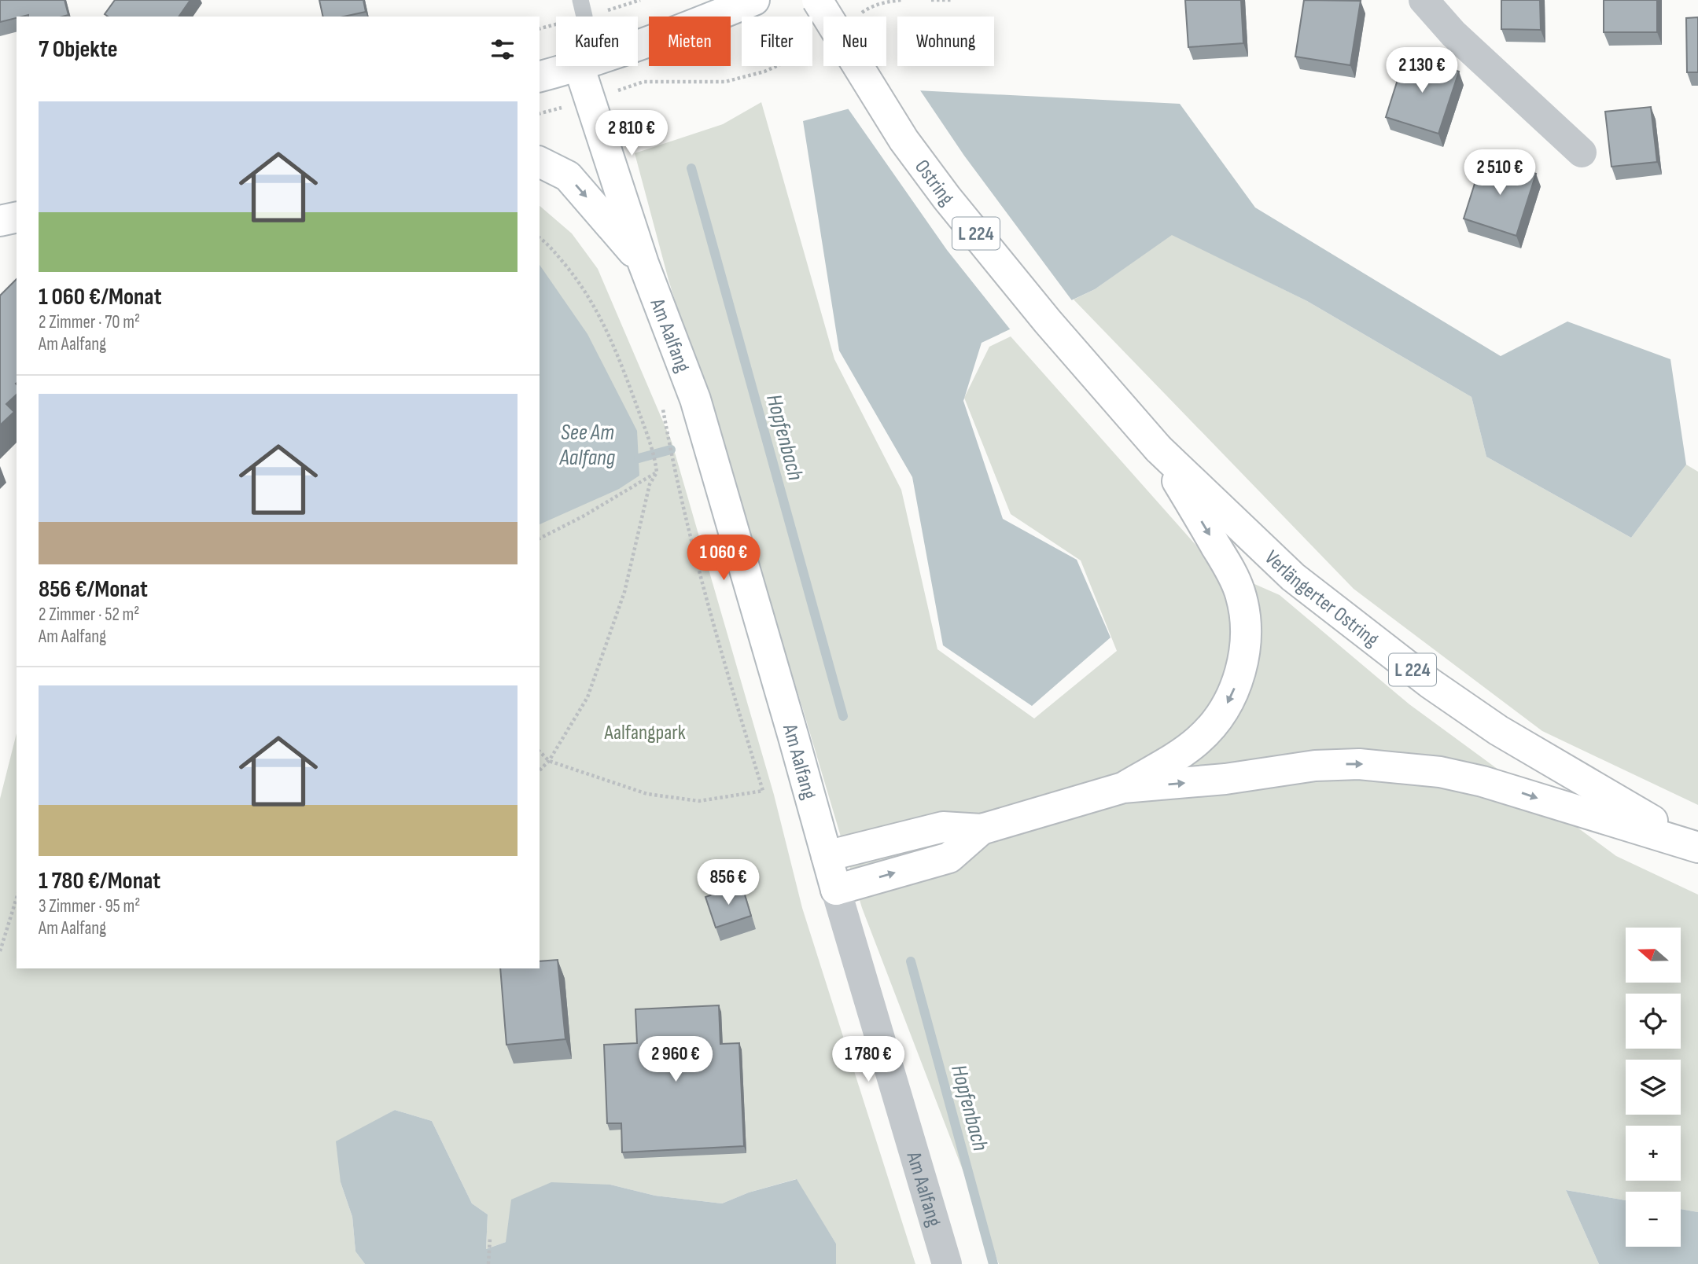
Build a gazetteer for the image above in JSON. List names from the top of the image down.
{
  "streets": {
    "main road": [
      "Ostring",
      "L 224",
      "Am Aalfang",
      "Verlängerter Ostring"
    ]
  },
  "crossings": [
    ["Ostring", "Verlängerter Ostring"]
  ],
  "water": ["See Am Aalfang", "Hopfenbach"],
  "parks": ["Aalfangpark"],
  "north": "left",
  "page": {
    "chip": [
      "Kaufen",
      "Mieten",
      "Filter",
      "Neu",
      "Wohnung"
    ],
    "heading": "7 Objekte",
    "price": [
      "2 130 €",
      "2 810 €",
      "2 510 €",
      "1 060 €",
      "856 €",
      "2 960 €",
      "1 780 €"
    ],
    "list": [
      {
        "name": "1 060 €/Monat",
        "note": "2 Zimmer · 70 m² · Am Aalfang"
      },
      {
        "name": "856 €/Monat",
        "note": "2 Zimmer · 52 m² · Am Aalfang"
      },
      {
        "name": "1 780 €/Monat",
        "note": "3 Zimmer · 95 m² · Am Aalfang"
      }
    ],
    "map_buttons": ["+", "−"]
  }
}
